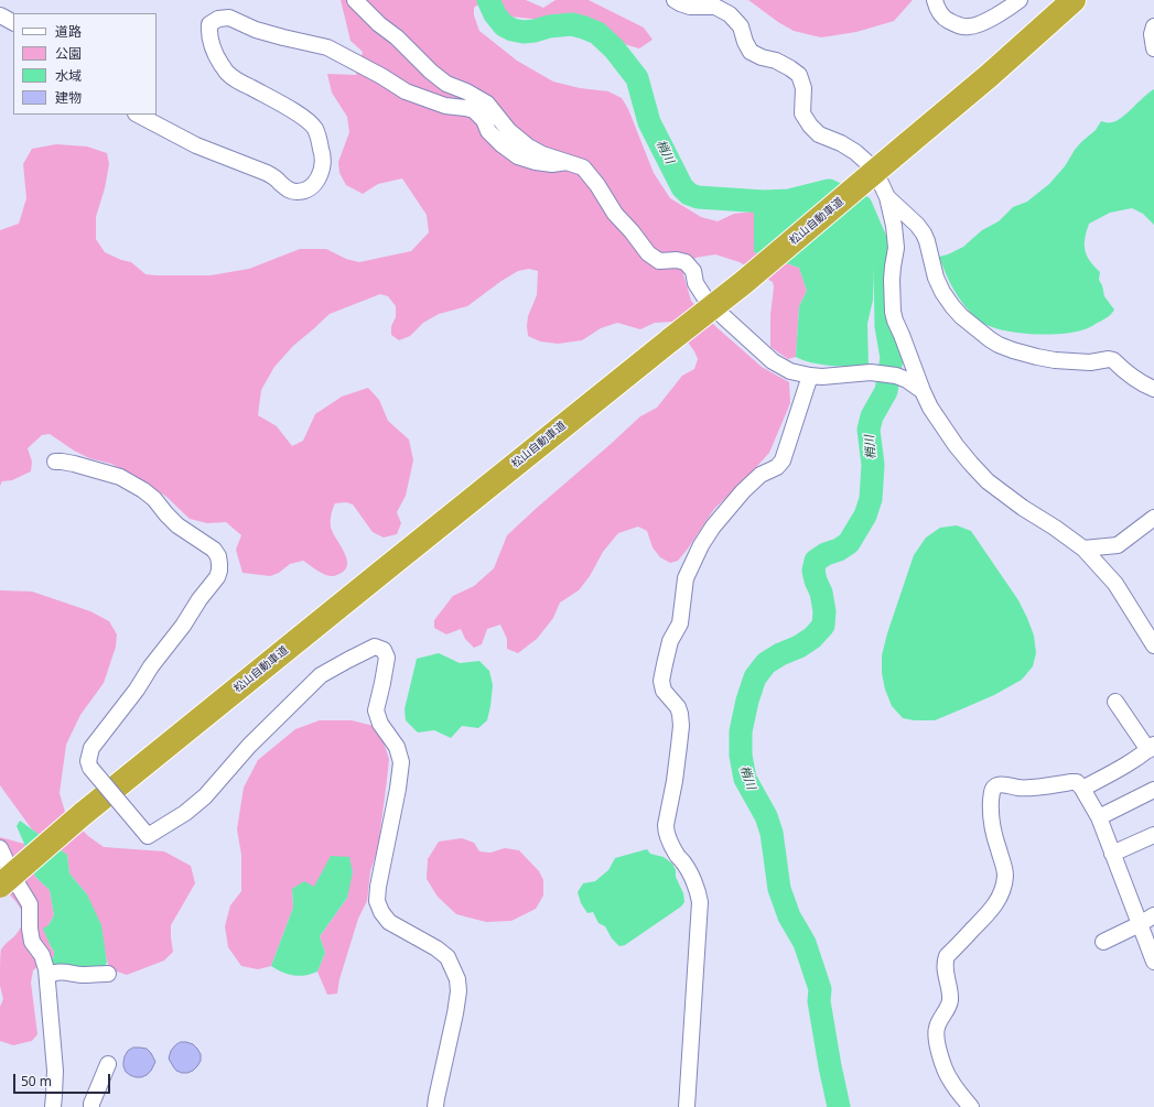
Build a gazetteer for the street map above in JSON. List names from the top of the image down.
{
  "streets": {
    "highway": ["松山自動車道"]
  },
  "water": ["梢川"],
  "legend": [
    "道路",
    "公園",
    "水域",
    "建物"
  ],
  "scale_bar": "50 m"
}
